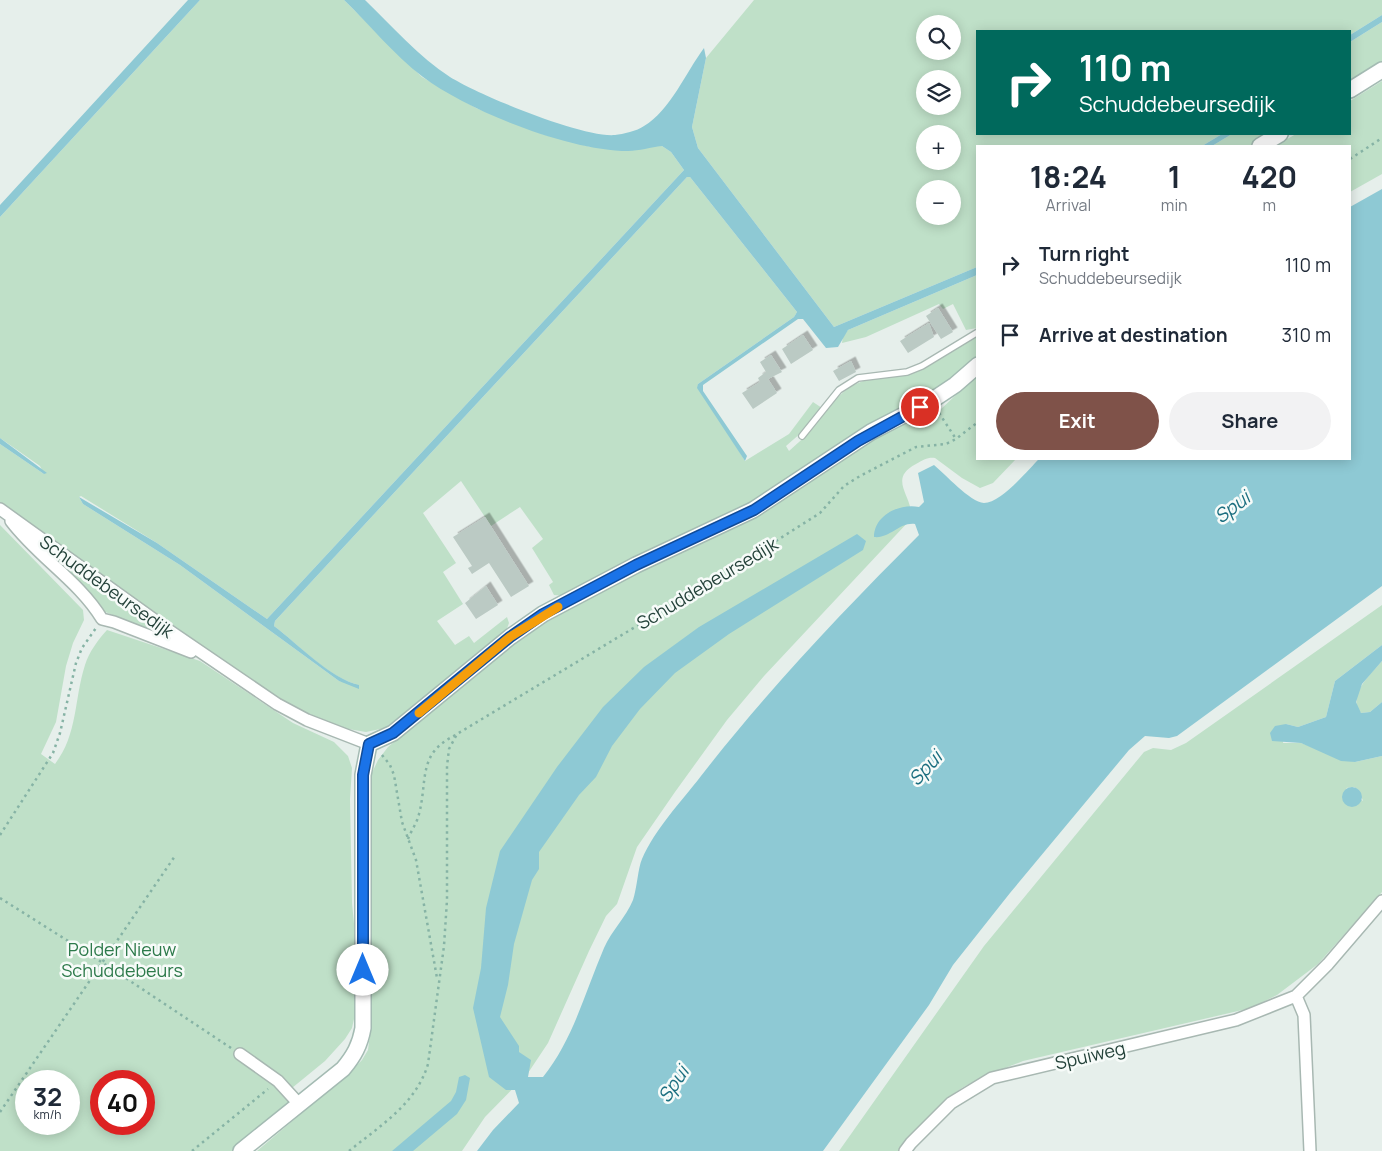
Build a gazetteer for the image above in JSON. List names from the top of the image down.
{
  "streets": {
    "street": ["Schuddebeursedijk", "Spuiweg"]
  },
  "water": ["Spui"],
  "parks": ["Polder Nieuw Schuddebeurs"],
  "page": {
    "map_buttons": ["+", "−"],
    "turn": ["110 m", "Schuddebeursedijk"],
    "eta": [
      "18:24",
      "Arrival",
      "1",
      "min",
      "420",
      "m"
    ],
    "list": [
      {
        "name": "Turn right",
        "note": "Schuddebeursedijk",
        "value": "110 m"
      },
      {
        "name": "Arrive at destination",
        "value": "310 m"
      }
    ],
    "buttons": ["Exit", "Share"],
    "speed": "32 km/h",
    "limit": "40"
  }
}
